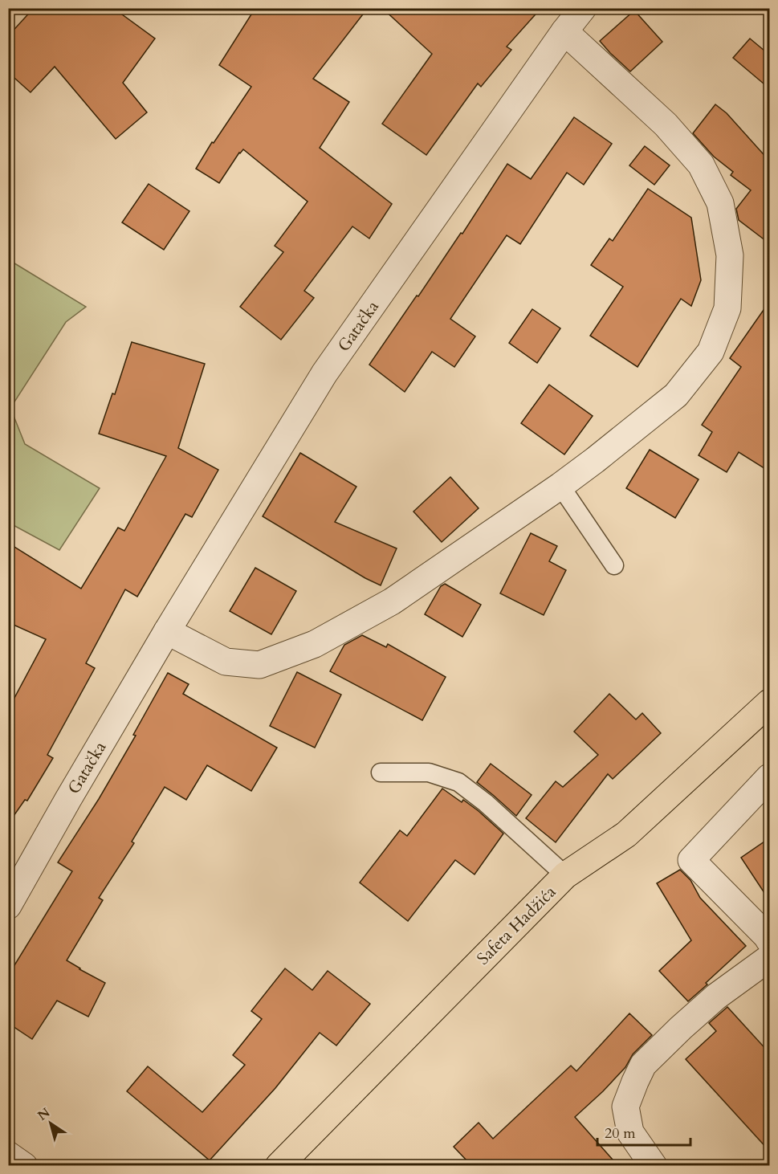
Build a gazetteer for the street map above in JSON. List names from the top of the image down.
{
  "streets": {
    "main road": ["Safeta Hadžića"],
    "street": ["Gatačka"]
  },
  "scale_bar": "20 m",
  "north": "top left"
}
